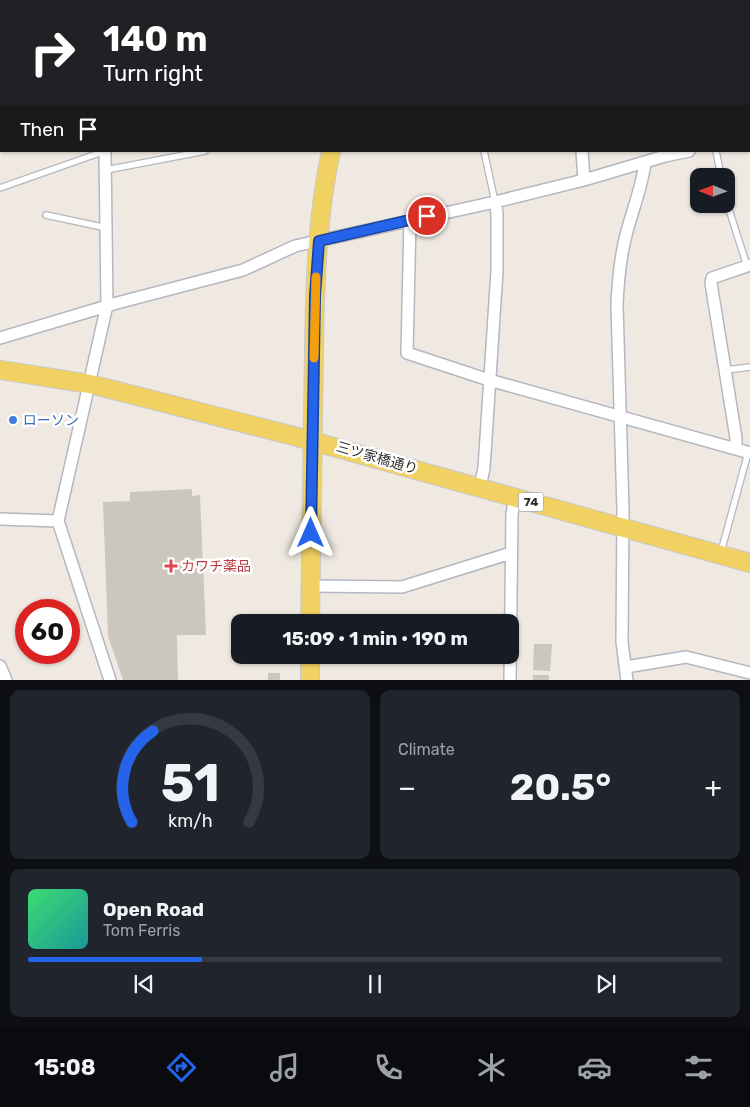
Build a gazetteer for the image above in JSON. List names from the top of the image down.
{
  "streets": {
    "main road": ["三ツ家橋通り", "74"]
  },
  "places": {
    "other": ["ローソン"],
    "health": ["カワチ薬品"]
  },
  "north": "left",
  "page": {
    "turn": ["140 m", "Turn right"],
    "then": "Then",
    "limit": "60",
    "trip": "15:09 · 1 min · 190 m",
    "tile": "Climate",
    "heat": ["−", "20.5°", "+"],
    "song": ["Open Road", "Tom Ferris"],
    "tabs": "15:08",
    "gauge": ["51", "km/h"]
  }
}
